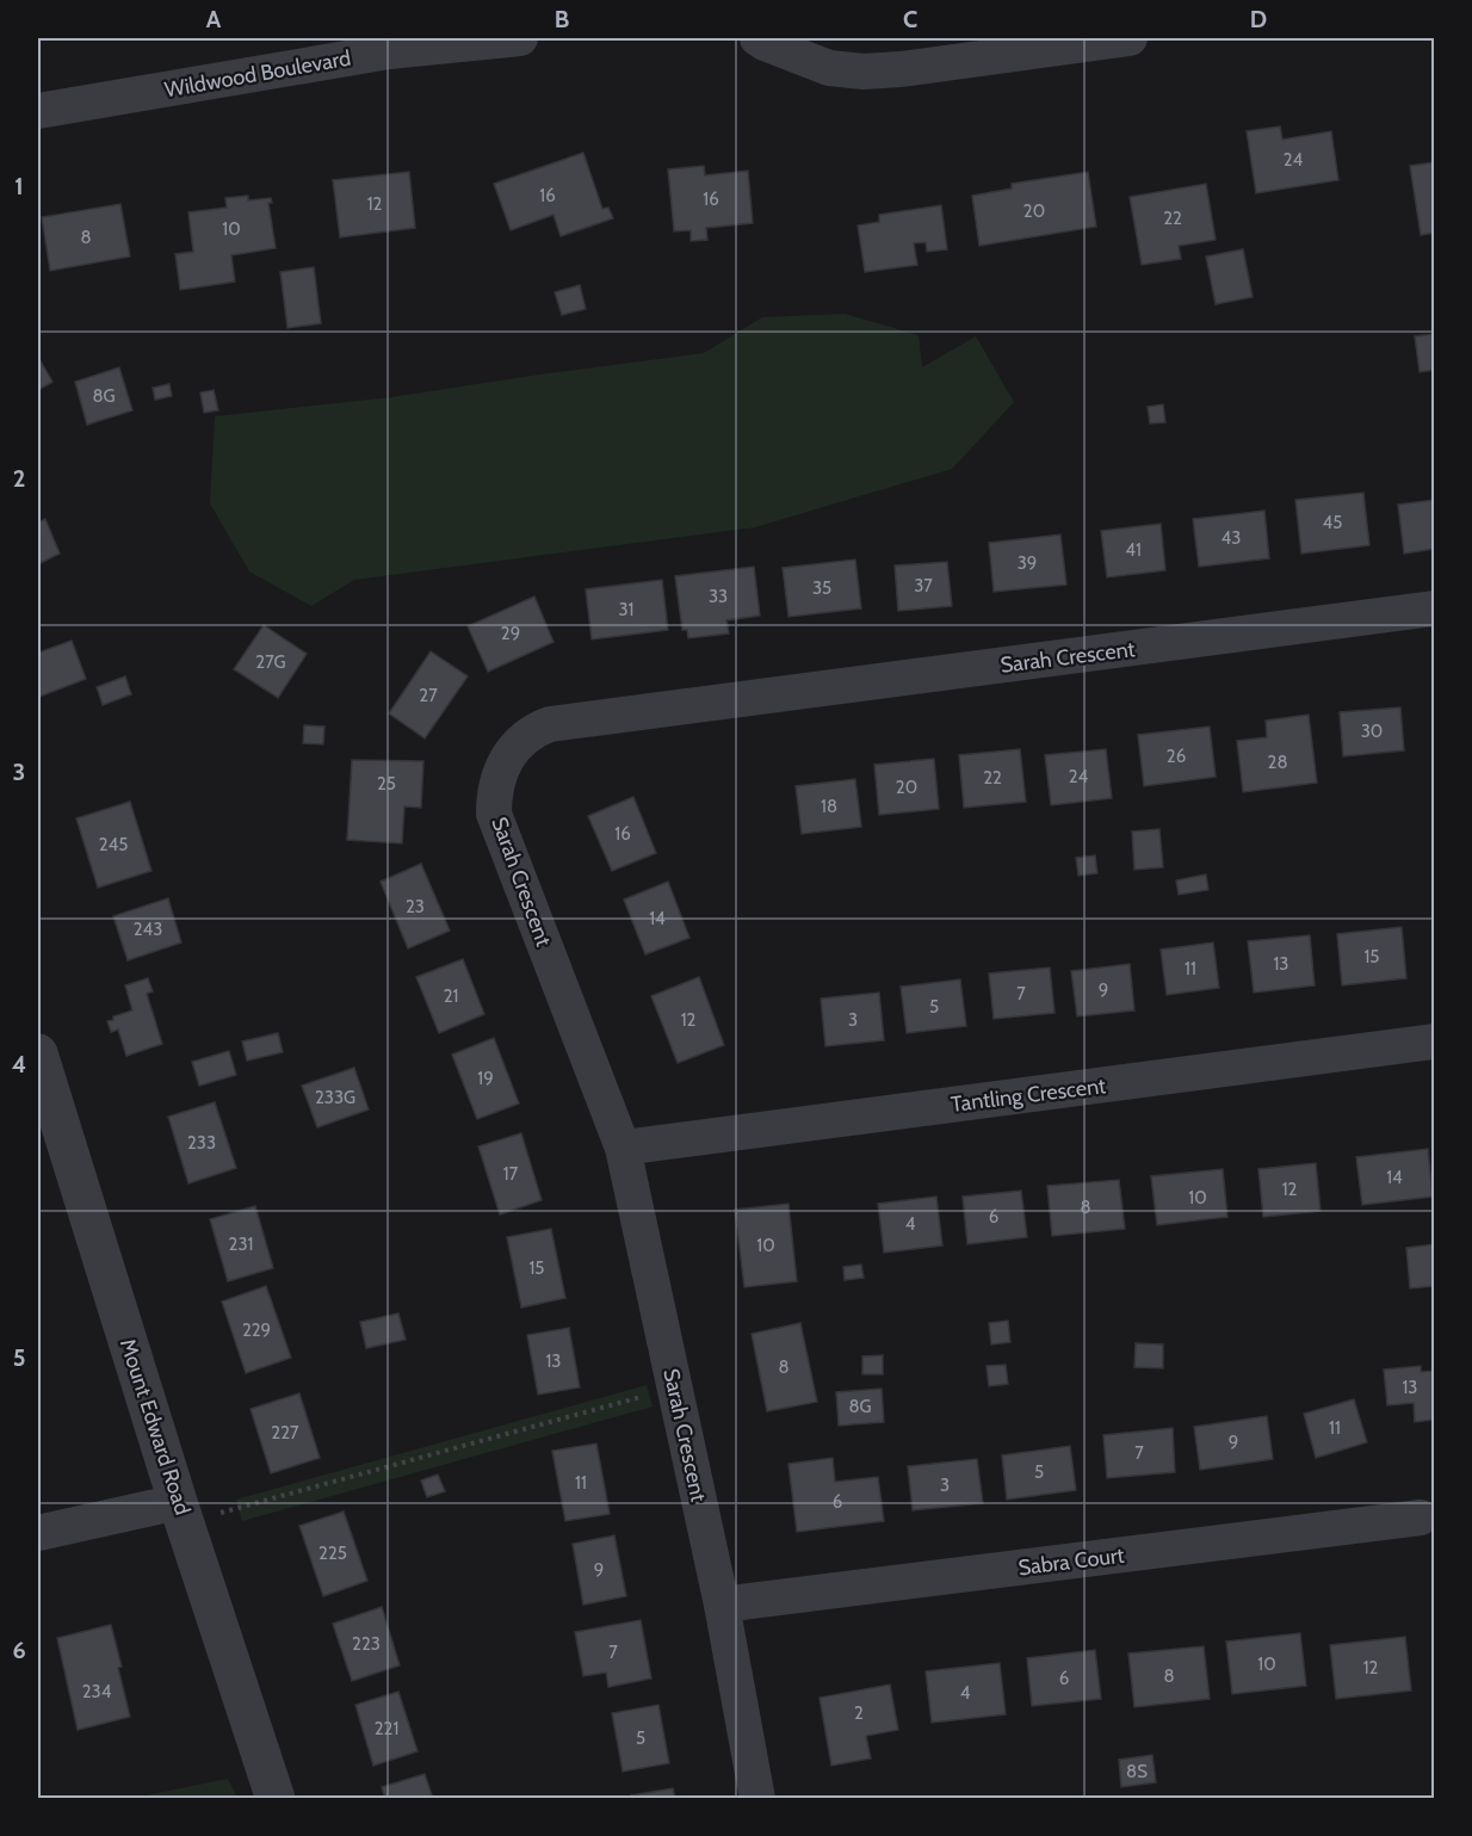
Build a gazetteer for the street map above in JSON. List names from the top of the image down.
{
  "streets": {
    "street": [
      "Wildwood Boulevard",
      "Sarah Crescent",
      "Tantling Crescent",
      "Mount Edward Road",
      "Sabra Court"
    ]
  },
  "crossings": [
    ["Sarah Crescent", "Tantling Crescent"],
    ["Sarah Crescent", "Sabra Court"]
  ],
  "house_numbers": [
    "24",
    "16",
    "16",
    "12",
    "20",
    "22",
    "10",
    "8",
    "8G",
    "45",
    "43",
    "41",
    "39",
    "37",
    "35",
    "33",
    "31",
    "29",
    "27G",
    "27",
    "30",
    "26",
    "28",
    "24",
    "22",
    "25",
    "20",
    "18",
    "16",
    "245",
    "23",
    "14",
    "243",
    "15",
    "13",
    "11",
    "9",
    "7",
    "21",
    "5",
    "12",
    "3",
    "19",
    "233G",
    "233",
    "17",
    "14",
    "12",
    "10",
    "8",
    "6",
    "4",
    "231",
    "10",
    "15",
    "229",
    "13",
    "8",
    "13",
    "8G",
    "11",
    "227",
    "9",
    "7",
    "5",
    "11",
    "3",
    "6",
    "225",
    "9",
    "223",
    "7",
    "10",
    "12",
    "8",
    "6",
    "234",
    "4",
    "2",
    "221",
    "5",
    "8S"
  ],
  "grid": {
    "columns": [
      "A",
      "B",
      "C",
      "D"
    ],
    "rows": [
      "1",
      "2",
      "3",
      "4",
      "5",
      "6"
    ]
  }
}
